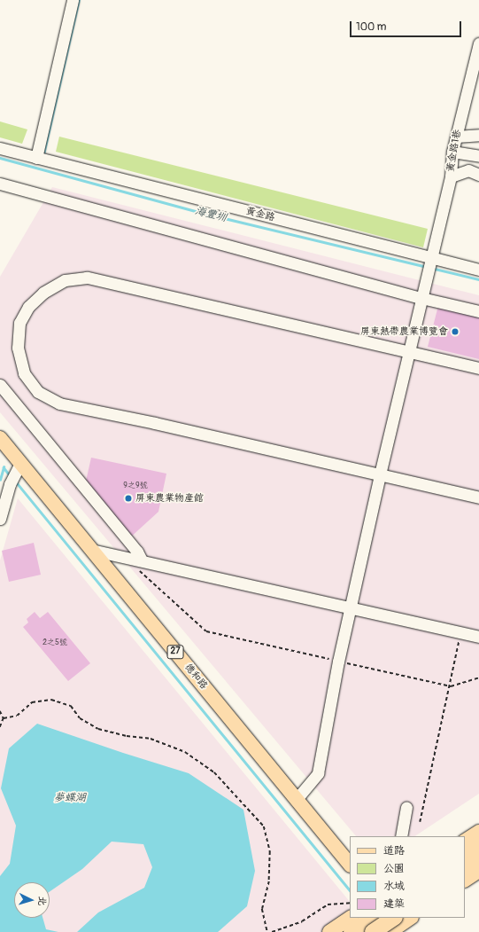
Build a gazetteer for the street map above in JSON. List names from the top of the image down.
{
  "streets": {
    "main road": ["27", "德和路"],
    "street": ["黃金路1巷", "黃金路"]
  },
  "crossings": [
    ["黃金路1巷", "黃金路"],
    ["黃金路1巷", "德和路"]
  ],
  "water": ["海豐圳", "夢蝶湖"],
  "places": ["屏東熱帶農業博覽會", "屏東農業物產館"],
  "house_numbers": ["9之9號", "2之5號"],
  "legend": [
    "道路",
    "公園",
    "水域",
    "建築"
  ],
  "scale_bar": "100 m",
  "north": "right"
}
